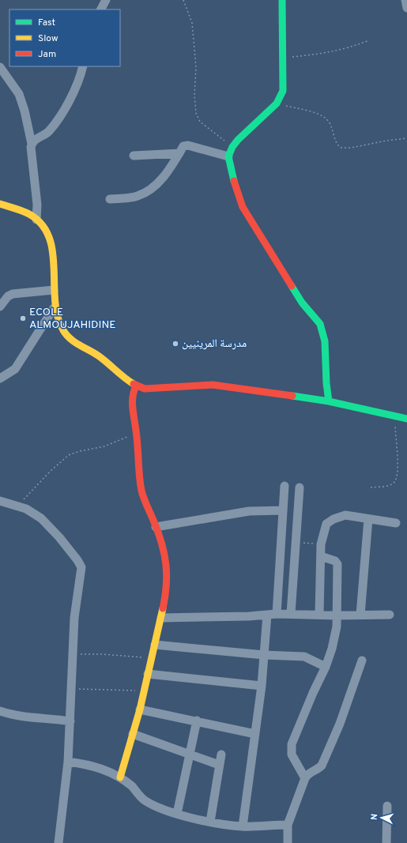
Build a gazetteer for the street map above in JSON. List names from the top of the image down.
{
  "places": ["ECOLE ALMOUJAHIDINE", "مدرسة المرينيين"],
  "legend": ["Fast", "Slow", "Jam"],
  "north": "left"
}
